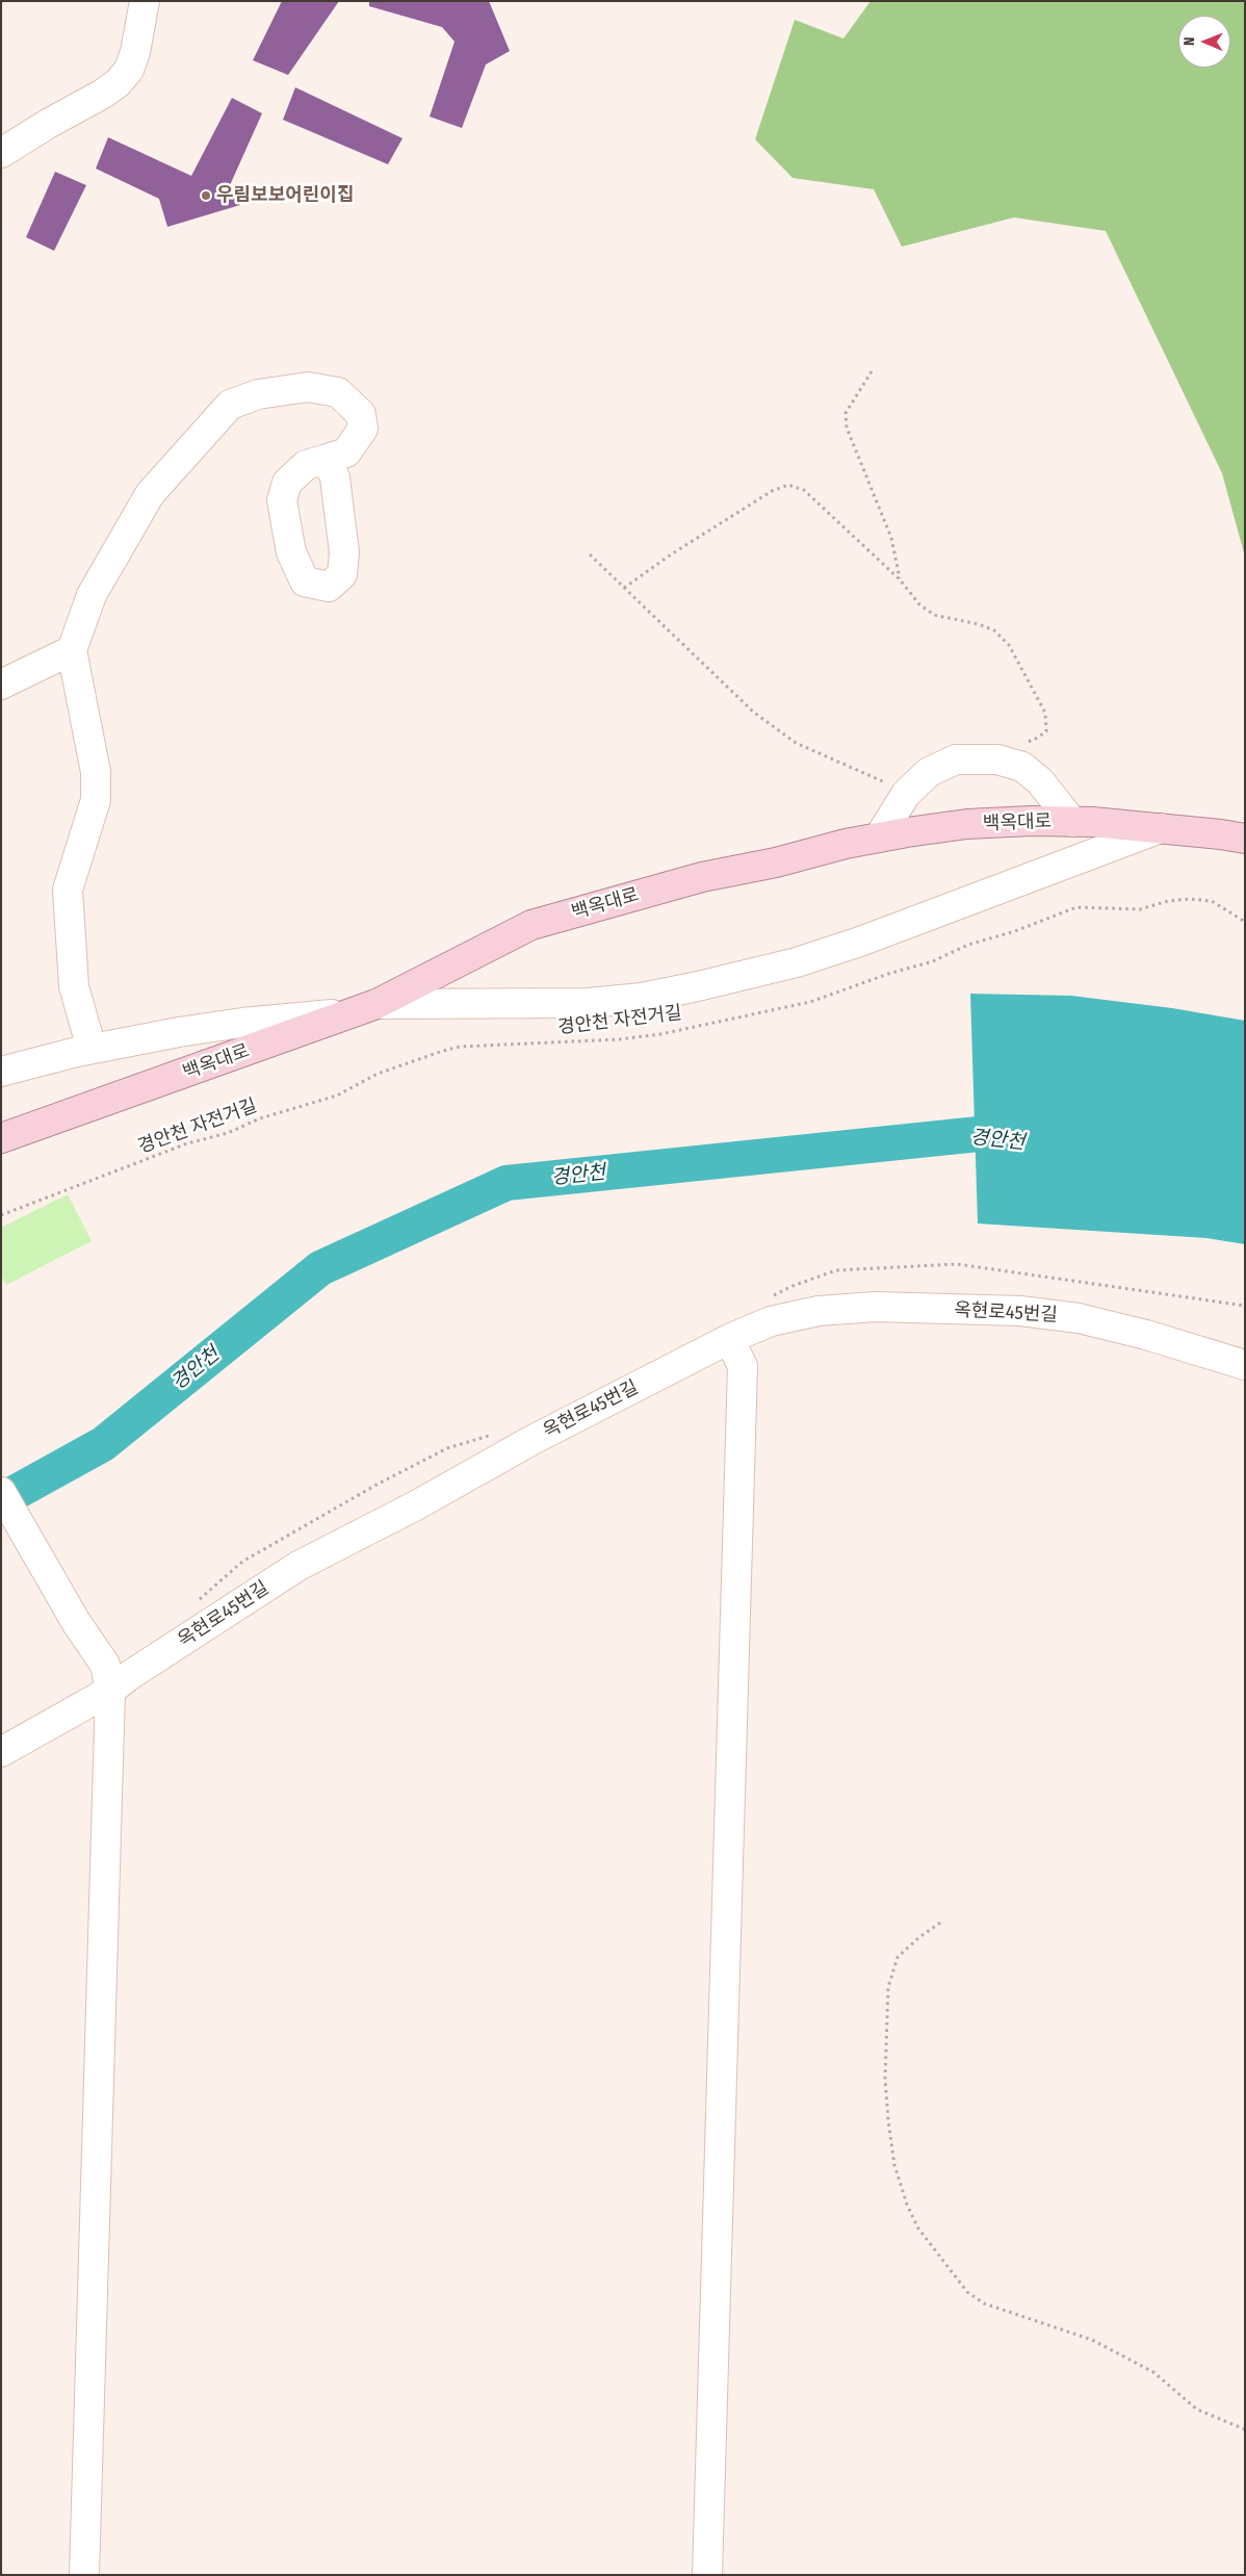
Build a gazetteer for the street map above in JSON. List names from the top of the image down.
{
  "streets": {
    "main road": ["백옥대로"],
    "street": ["옥현로45번길"],
    "path": ["경안천 자전거길"]
  },
  "water": ["경안천"],
  "places": ["우림보보어린이집"],
  "north": "left"
}
